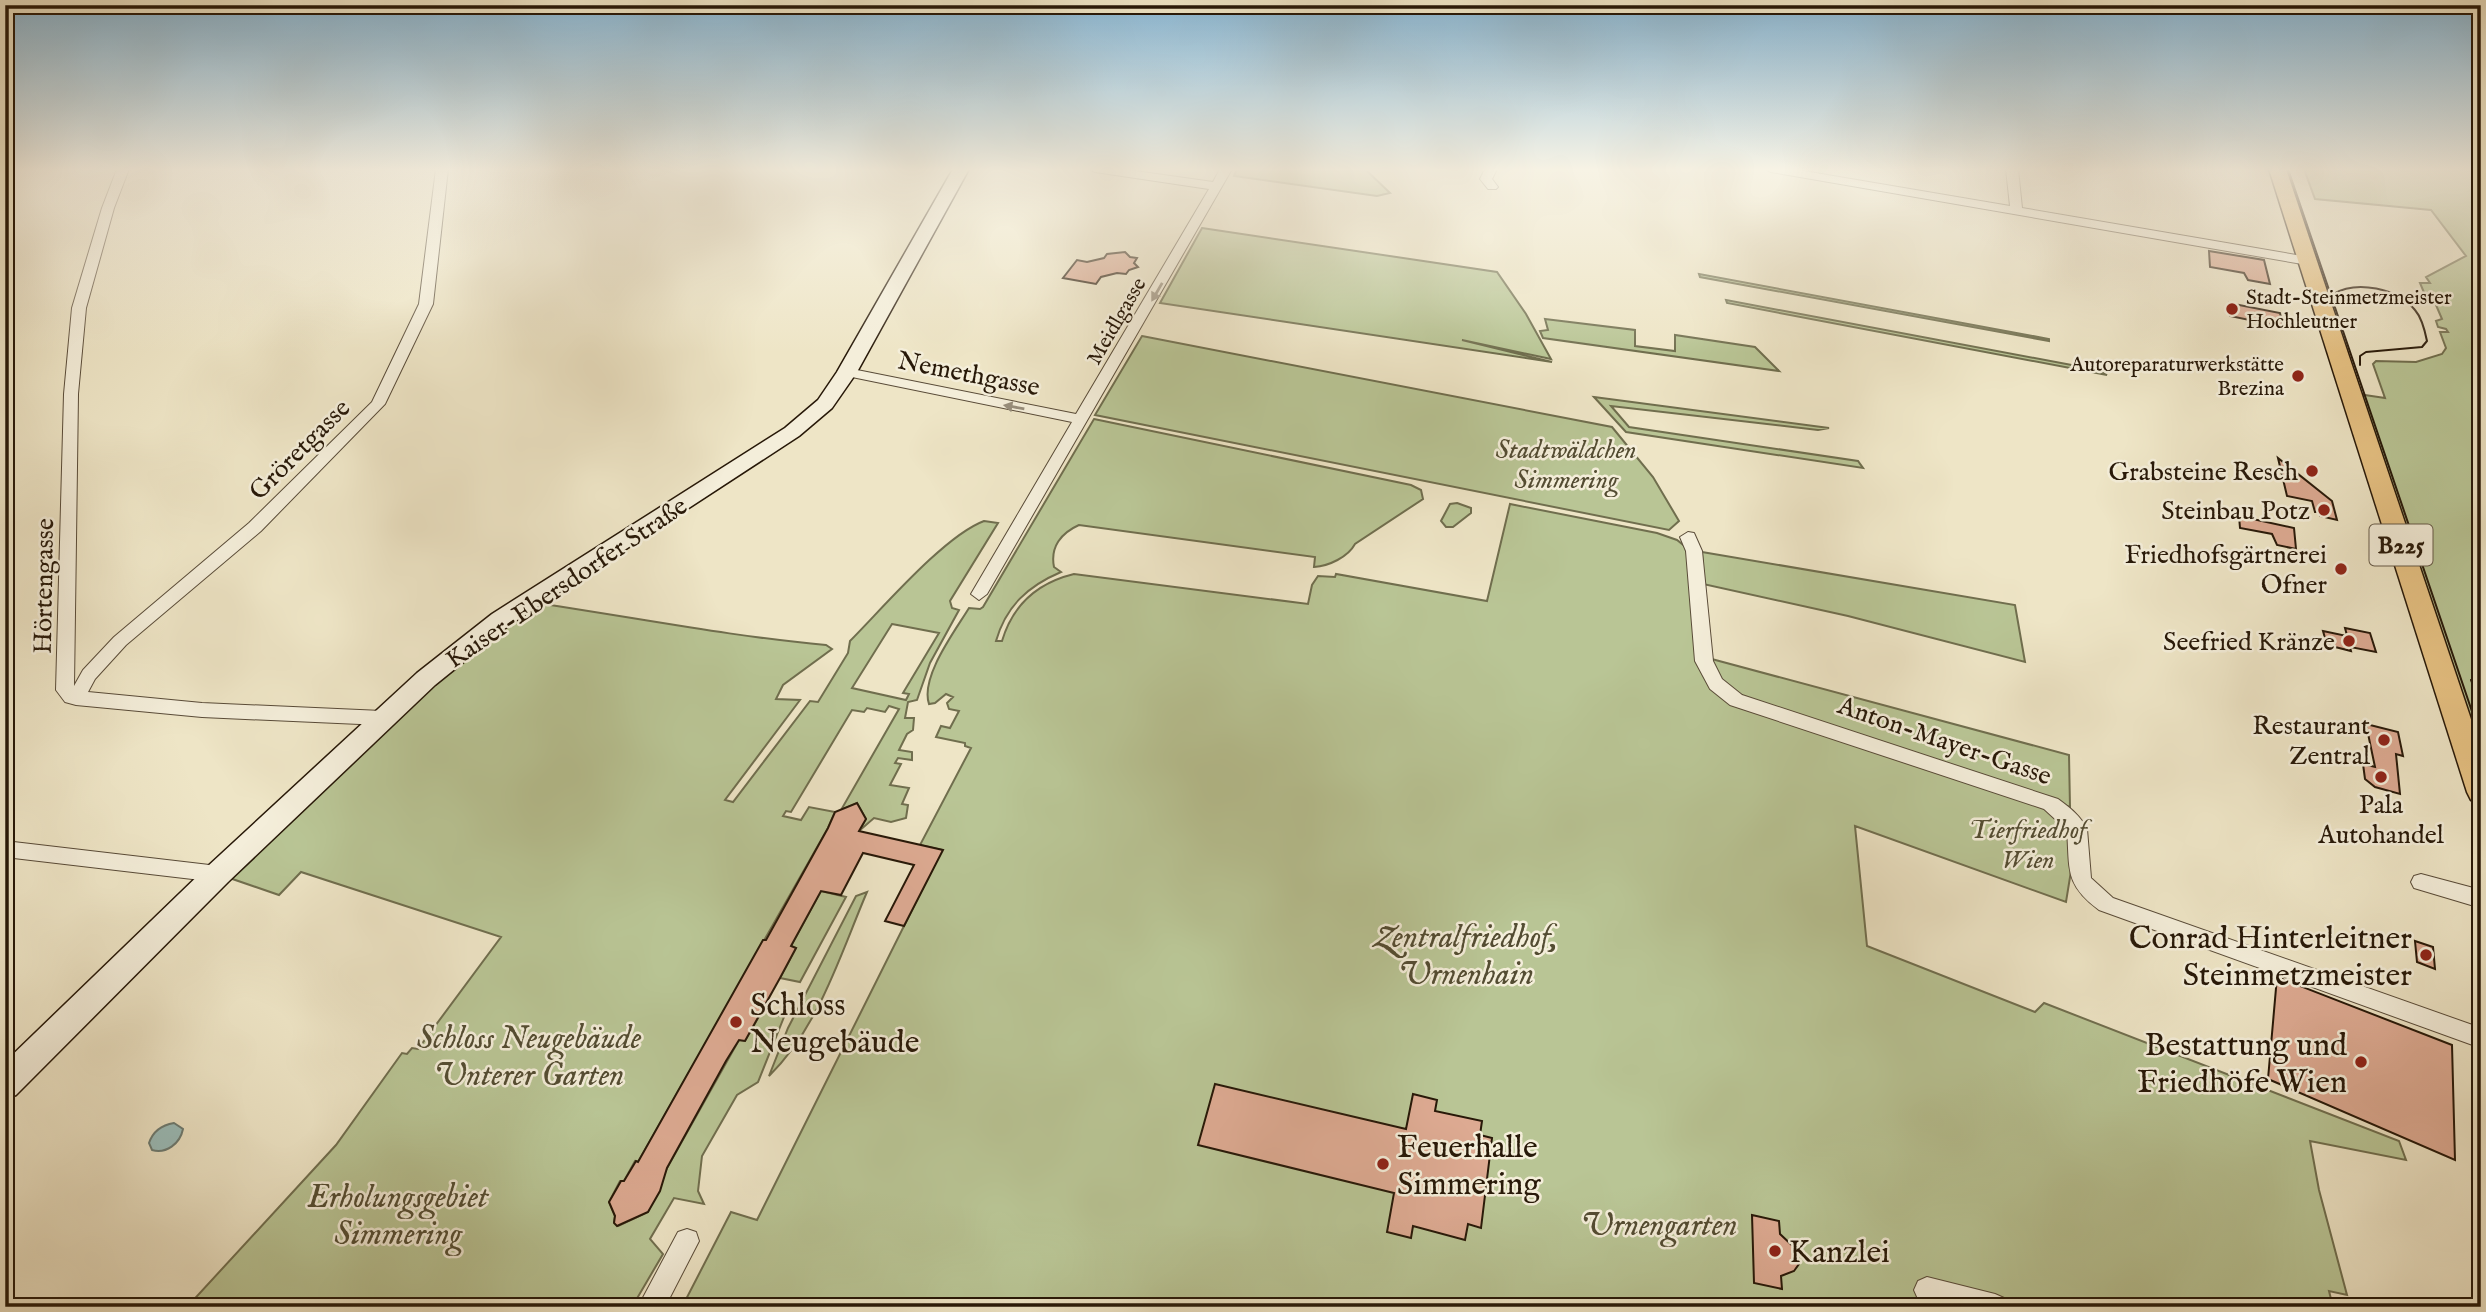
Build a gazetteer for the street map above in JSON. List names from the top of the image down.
{
  "streets": {
    "main road": ["B225", "Kaiser-Ebersdorfer Straße"],
    "street": [
      "Meidlgasse",
      "Nemethgasse",
      "Gröretgasse",
      "Hörtengasse",
      "Anton-Mayer-Gasse"
    ]
  },
  "crossings": [
    ["Meidlgasse", "Nemethgasse"],
    ["Nemethgasse", "Kaiser-Ebersdorfer Straße"],
    ["Gröretgasse", "Hörtengasse"]
  ],
  "one_way": ["Meidlgasse", "Nemethgasse"],
  "parks": [
    "Stadtwäldchen Simmering",
    "Tierfriedhof Wien",
    "Zentralfriedhof, Urnenhain",
    "Schloss Neugebäude Unterer Garten",
    "Erholungsgebiet Simmering",
    "Urnengarten"
  ],
  "places": [
    "Stadt-Steinmetzmeister Hochleutner",
    "Autoreparaturwerkstätte Brezina",
    "Grabsteine Resch",
    "Steinbau Potz",
    "Friedhofsgärtnerei Ofner",
    "Seefried Kränze",
    "Restaurant Zentral",
    "Pala Autohandel",
    "Conrad Hinterleitner Steinmetzmeister",
    "Schloss Neugebäude",
    "Bestattung und Friedhöfe Wien",
    "Feuerhalle Simmering",
    "Kanzlei"
  ]
}
